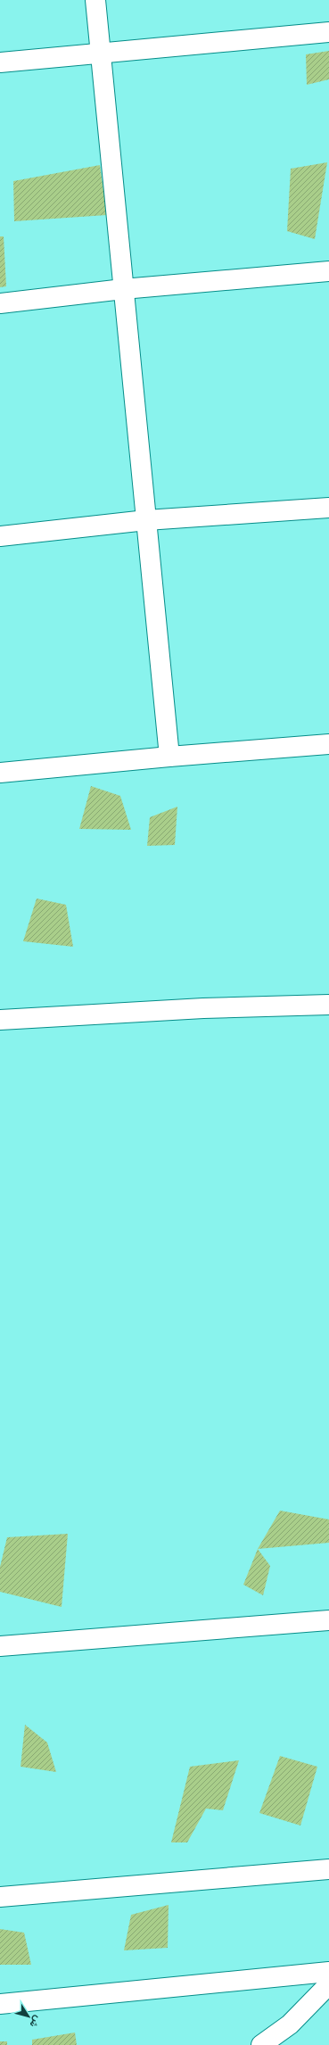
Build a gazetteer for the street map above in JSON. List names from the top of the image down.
{
  "north": "bottom right"
}
